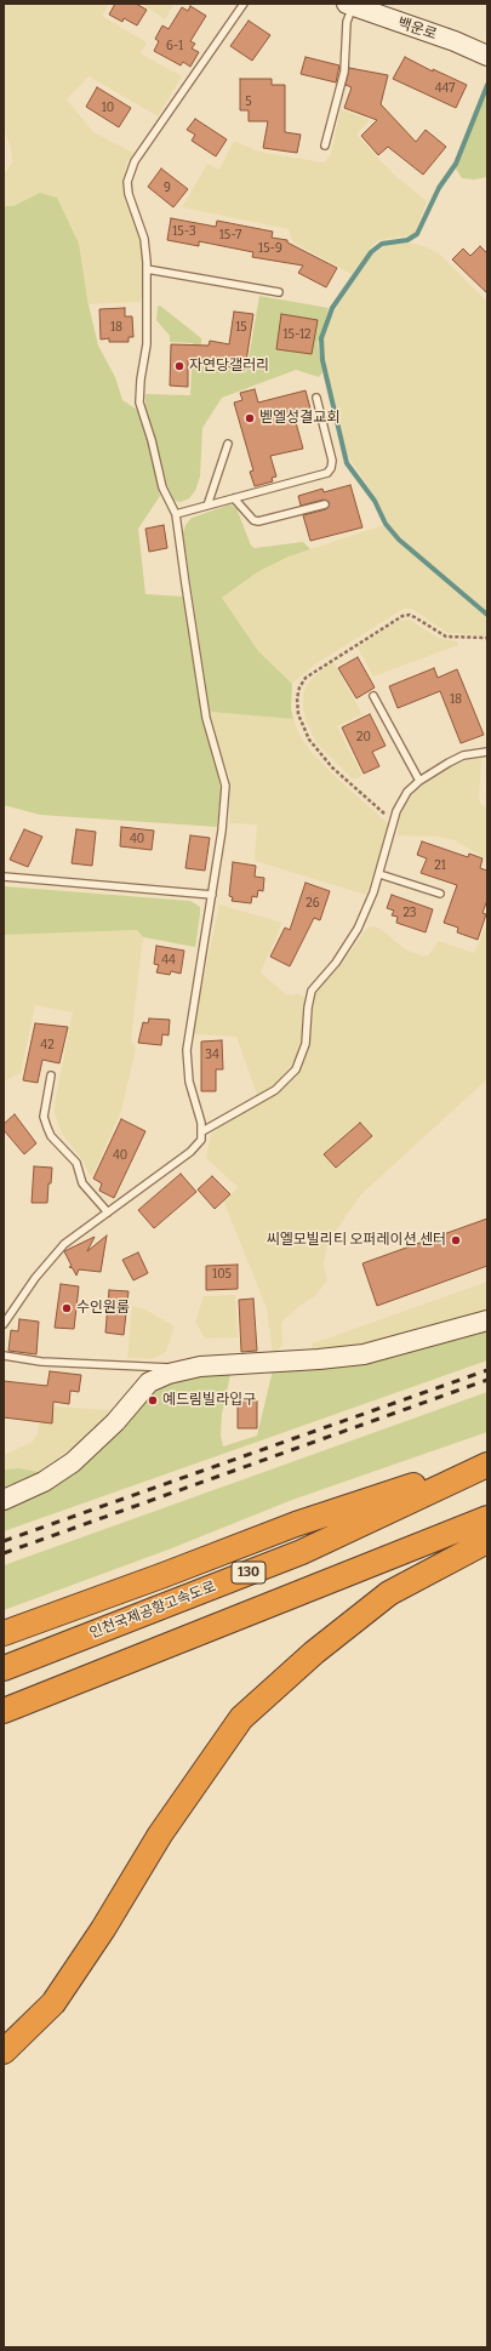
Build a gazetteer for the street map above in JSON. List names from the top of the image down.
{
  "streets": {
    "highway": ["130", "인천국제공항고속도로"],
    "street": ["백운로"]
  },
  "places": [
    "자연당갤러리",
    "벧엘성결교회",
    "씨엘모빌리티 오퍼레이션 센터",
    "수인원룸",
    "예드림빌라입구"
  ],
  "house_numbers": [
    "6-1",
    "447",
    "5",
    "10",
    "9",
    "15-3",
    "15-7",
    "15-9",
    "18",
    "15",
    "15-12",
    "18",
    "20",
    "40",
    "21",
    "26",
    "23",
    "44",
    "42",
    "34",
    "40",
    "105"
  ]
}
